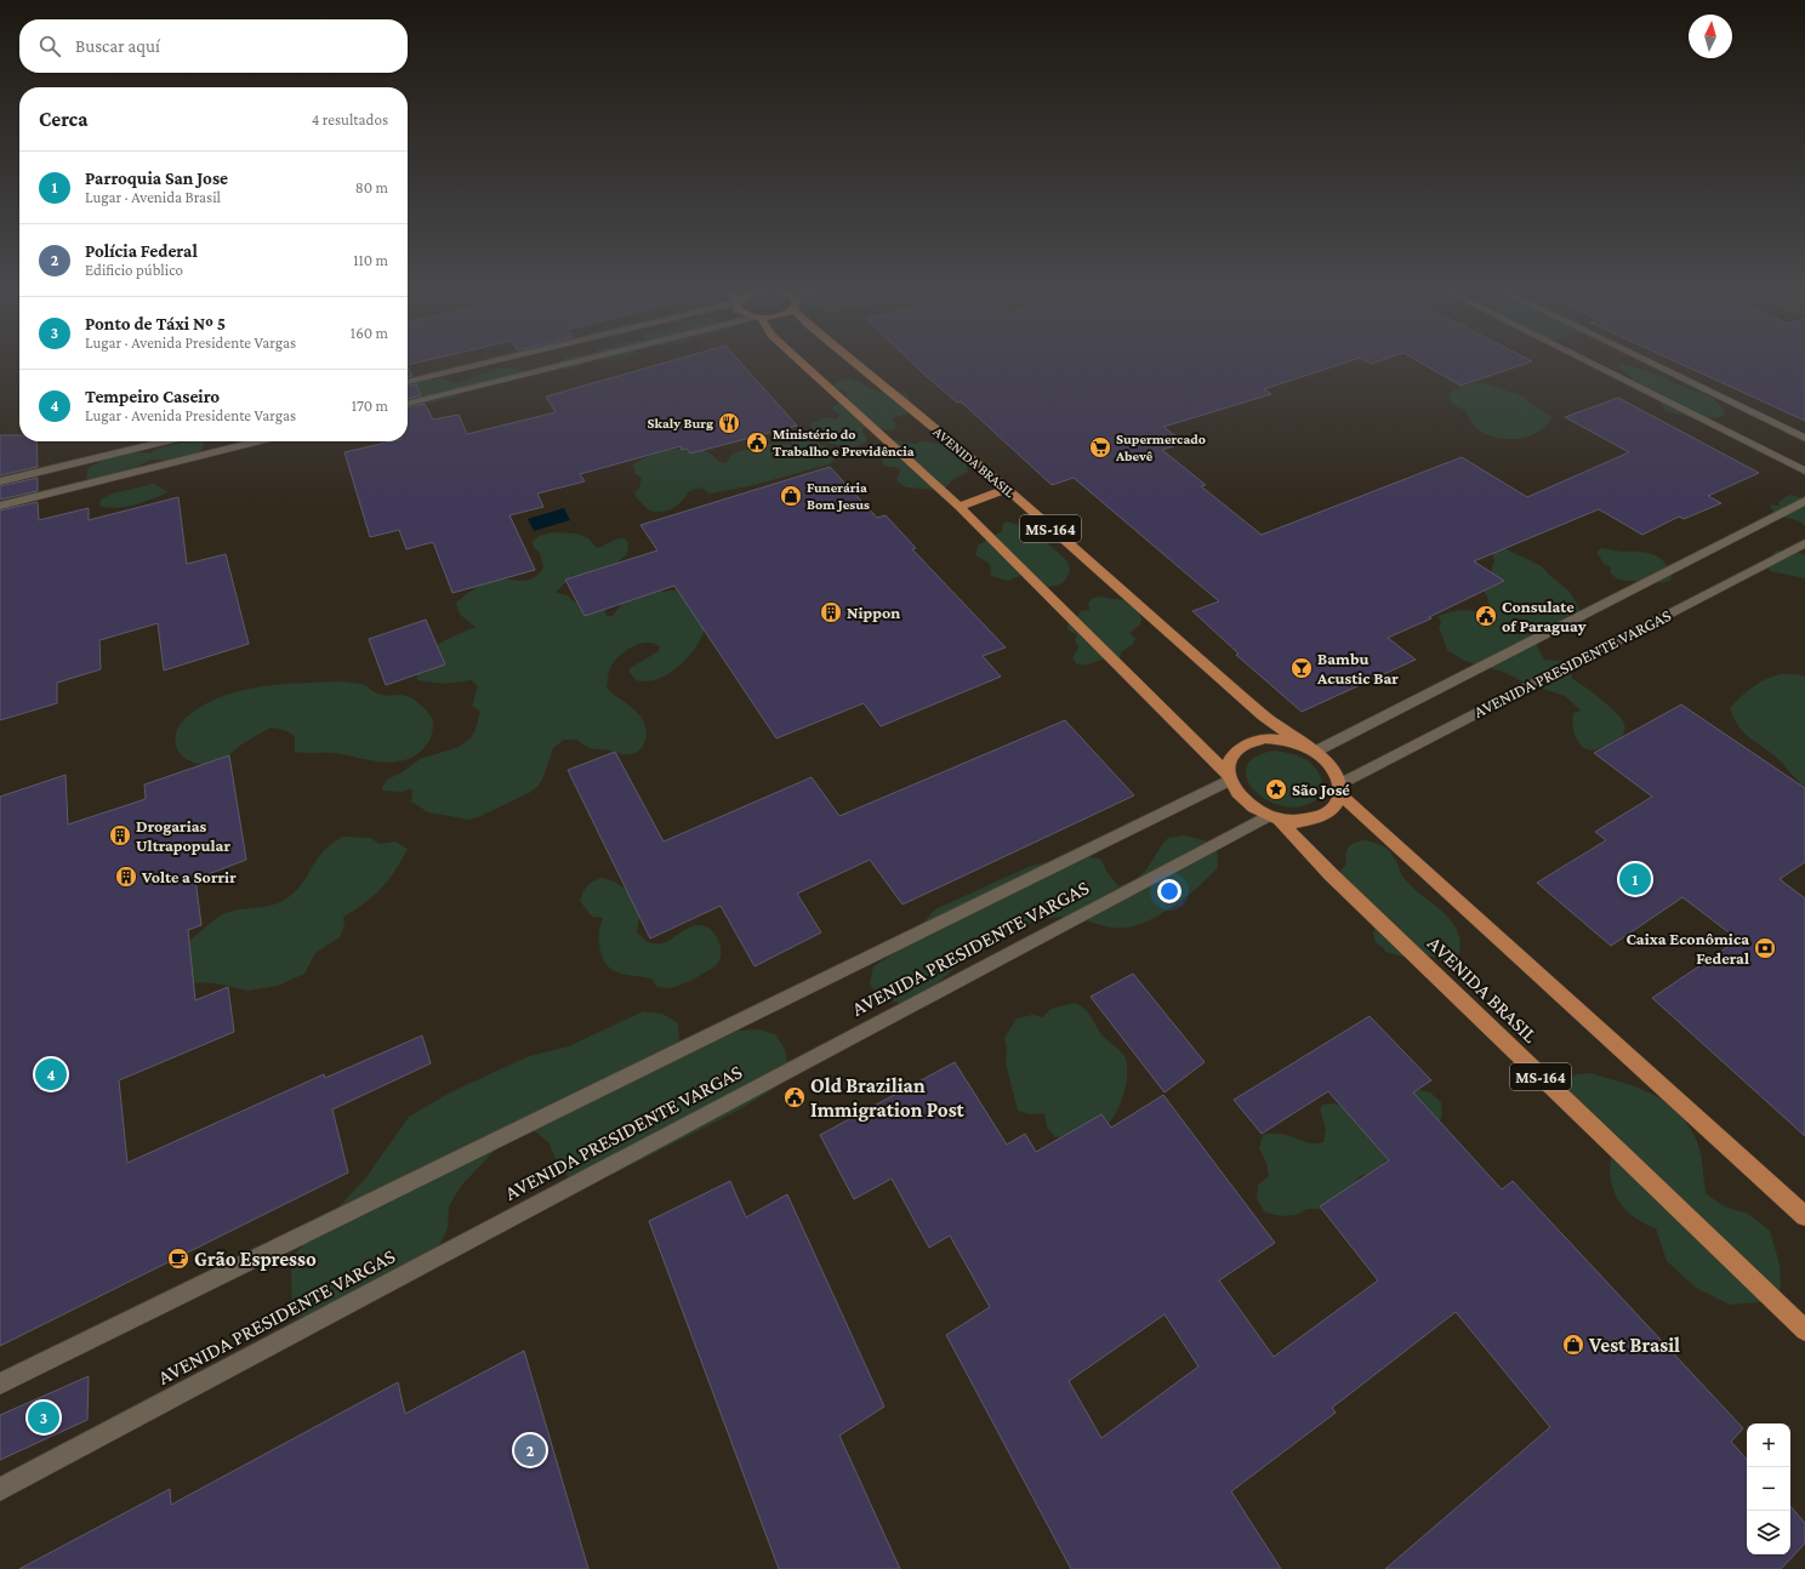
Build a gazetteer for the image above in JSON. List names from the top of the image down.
{
  "streets": {
    "main road": ["AVENIDA BRASIL", "MS-164", "AVENIDA PRESIDENTE VARGAS"]
  },
  "crossings": [
    ["AVENIDA BRASIL", "MS-164"],
    ["AVENIDA BRASIL", "AVENIDA PRESIDENTE VARGAS"],
    ["MS-164", "AVENIDA PRESIDENTE VARGAS"]
  ],
  "places": {
    "restaurant": ["Skaly Burg"],
    "public building": ["Ministério do Trabalho e Previdência", "Consulate of Paraguay", "Old Brazilian Immigration Post"],
    "supermarket": ["Supermercado Abevê"],
    "shop": ["Funerária Bom Jesus", "Vest Brasil"],
    "building": ["Nippon", "Drogarias Ultrapopular", "Volte a Sorrir"],
    "bar": ["Bambu Acustic Bar"],
    "place": ["São José"],
    "bank": ["Caixa Econômica Federal"],
    "cafe": ["Grão Espresso"]
  },
  "north": "top",
  "page": {
    "search": "Buscar aquí",
    "heading": ["Cerca", "4 resultados"],
    "list": [
      {
        "mark": "1",
        "name": "Parroquia San Jose",
        "note": "Lugar · Avenida Brasil",
        "value": "80 m"
      },
      {
        "mark": "2",
        "name": "Polícia Federal",
        "note": "Edificio público",
        "value": "110 m"
      },
      {
        "mark": "3",
        "name": "Ponto de Táxi Nº 5",
        "note": "Lugar · Avenida Presidente Vargas",
        "value": "160 m"
      },
      {
        "mark": "4",
        "name": "Tempeiro Caseiro",
        "note": "Lugar · Avenida Presidente Vargas",
        "value": "170 m"
      }
    ],
    "pins": [
      "1",
      "4",
      "3",
      "2"
    ],
    "map_buttons": ["+", "−"]
  }
}
